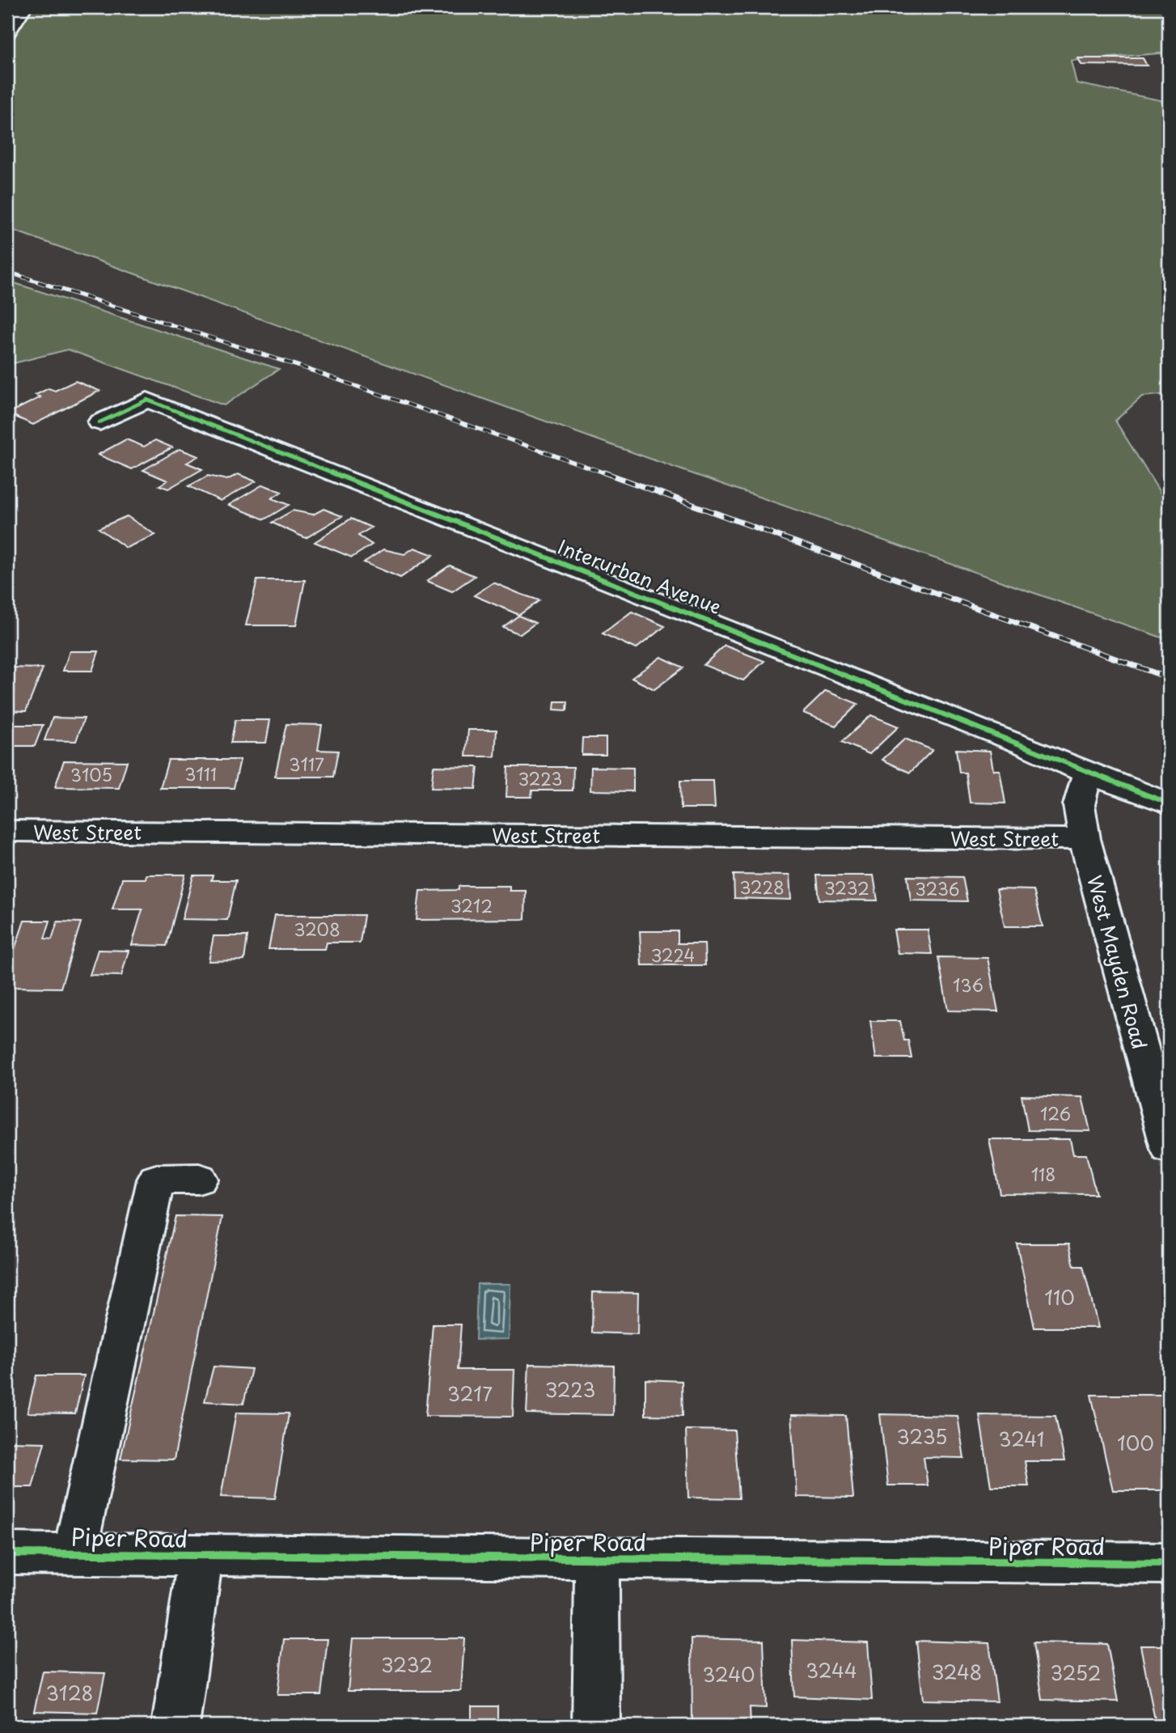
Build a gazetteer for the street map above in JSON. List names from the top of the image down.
{
  "streets": {
    "street": [
      "Interurban Avenue",
      "West Street",
      "West Mayden Road",
      "Piper Road"
    ]
  },
  "crossings": [
    ["Interurban Avenue", "West Mayden Road"],
    ["West Street", "West Mayden Road"]
  ],
  "house_numbers": [
    "3117",
    "3111",
    "3105",
    "3223",
    "3228",
    "3232",
    "3236",
    "3212",
    "3208",
    "3224",
    "136",
    "126",
    "118",
    "110",
    "3223",
    "3217",
    "3235",
    "3241",
    "100",
    "3232",
    "3244",
    "3248",
    "3252",
    "3240",
    "3128"
  ]
}
